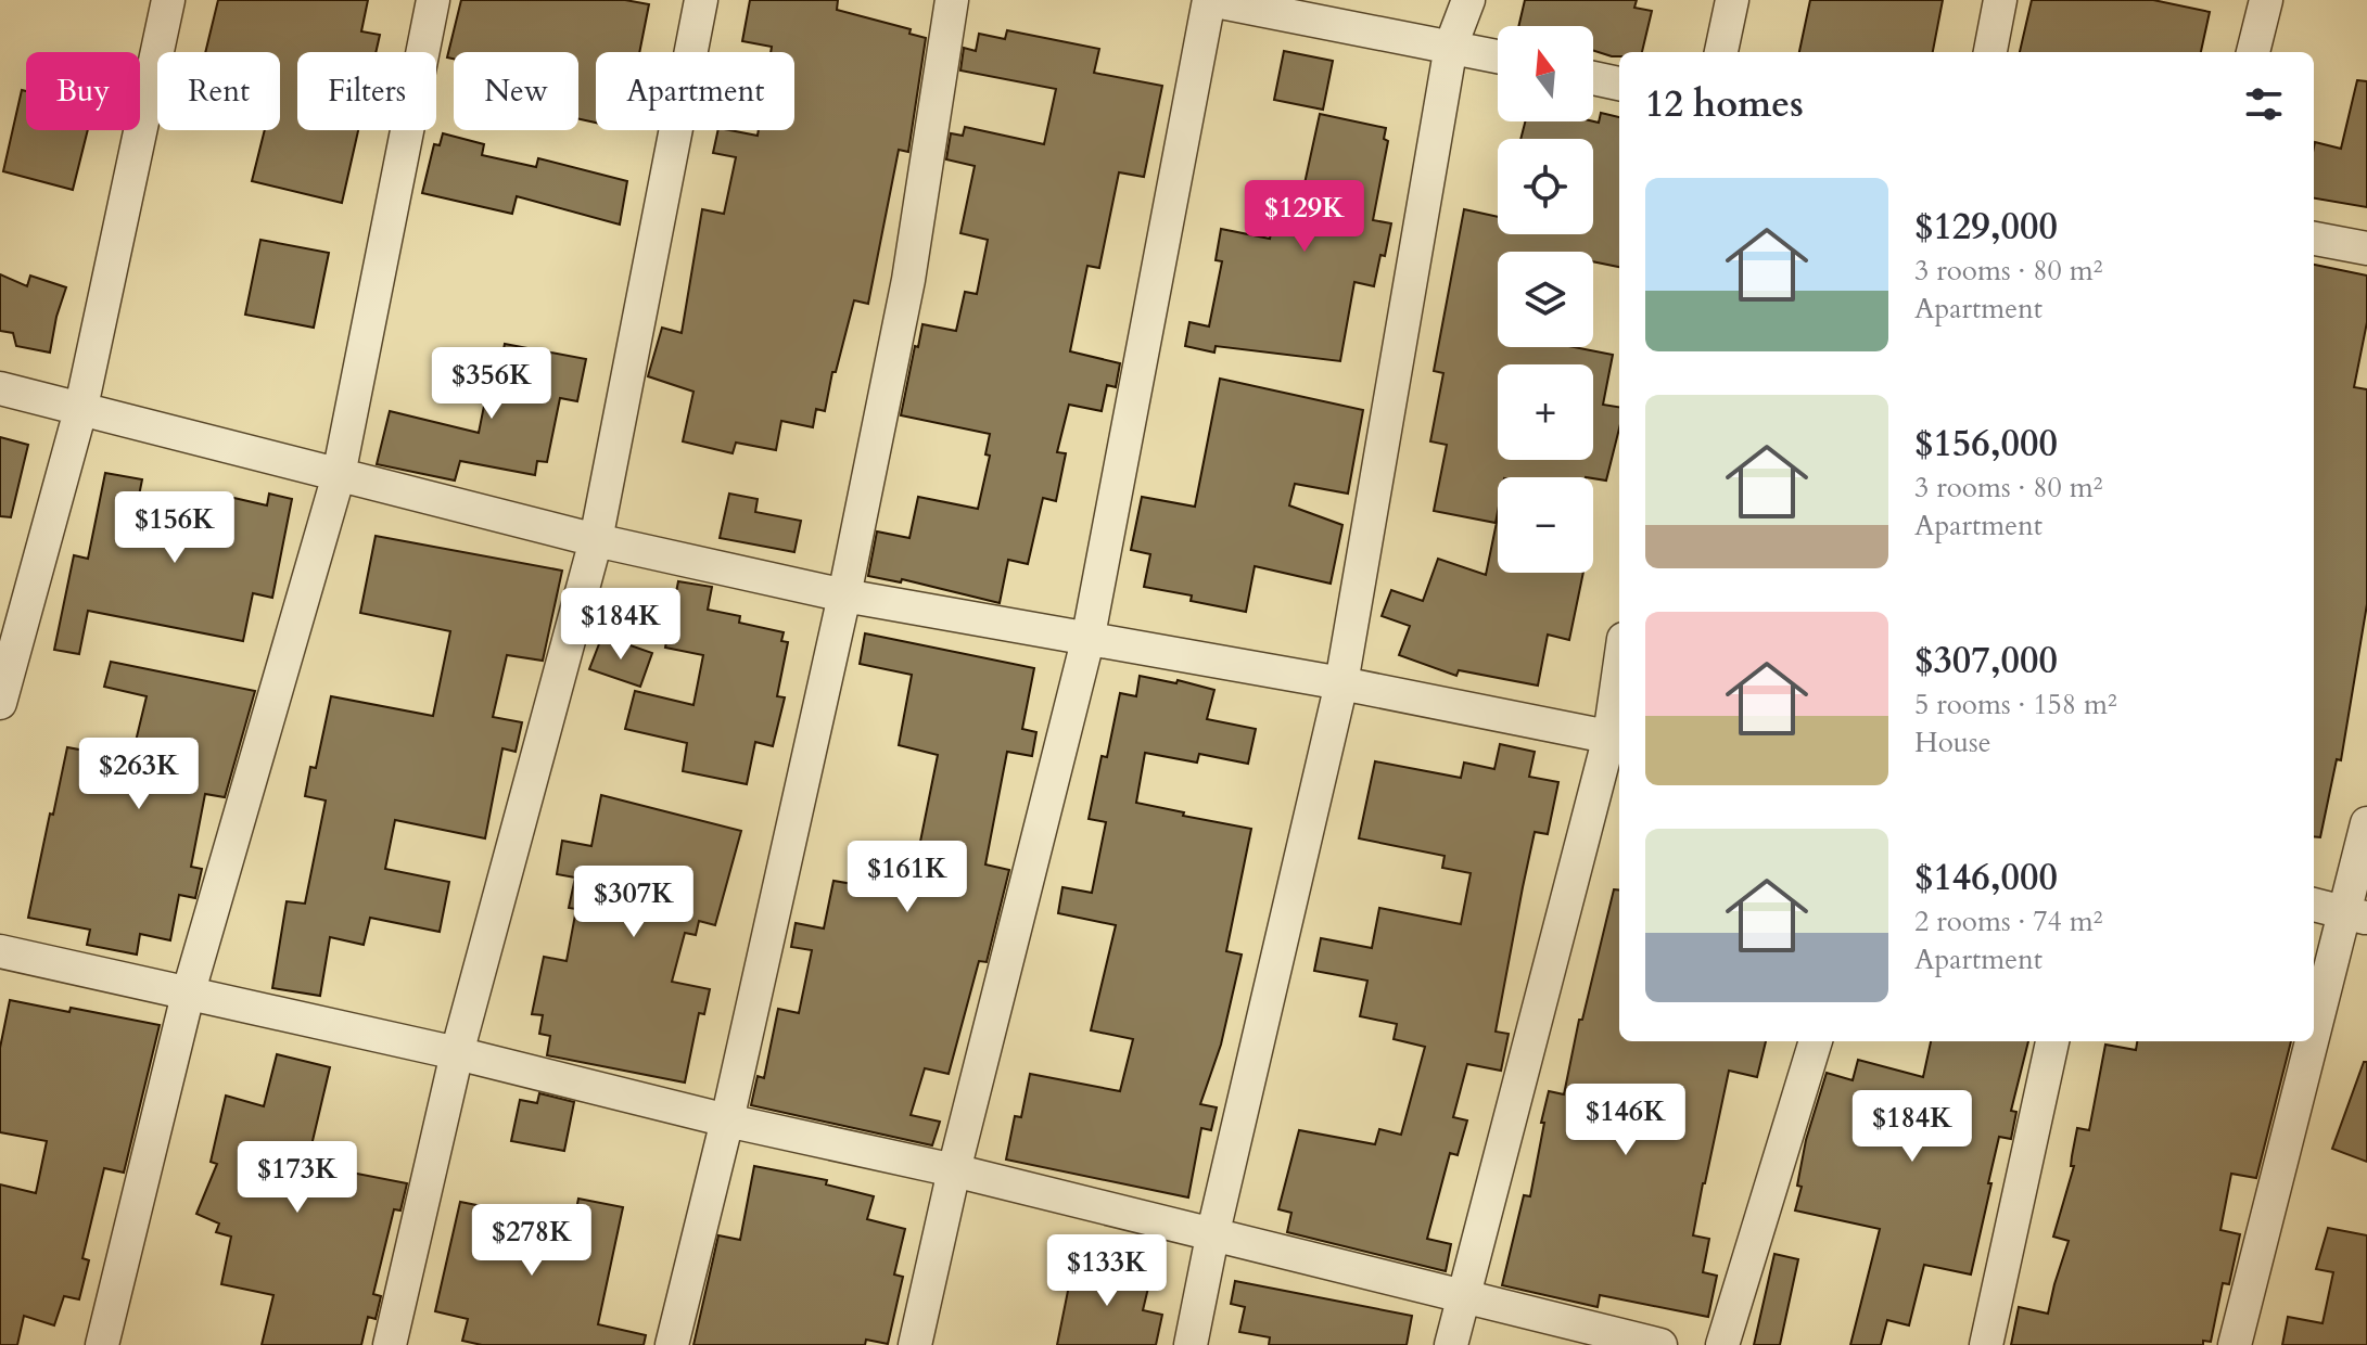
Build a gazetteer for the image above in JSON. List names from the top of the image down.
{
  "north": "top",
  "page": {
    "map_buttons": ["+", "−"],
    "chip": [
      "Buy",
      "Rent",
      "Filters",
      "New",
      "Apartment"
    ],
    "heading": "12 homes",
    "list": [
      {
        "name": "$129,000",
        "note": "3 rooms · 80 m² · Apartment"
      },
      {
        "name": "$156,000",
        "note": "3 rooms · 80 m² · Apartment"
      },
      {
        "name": "$307,000",
        "note": "5 rooms · 158 m² · House"
      },
      {
        "name": "$146,000",
        "note": "2 rooms · 74 m² · Apartment"
      }
    ],
    "price": [
      "$129K",
      "$356K",
      "$156K",
      "$184K",
      "$263K",
      "$161K",
      "$307K",
      "$146K",
      "$184K",
      "$173K",
      "$278K",
      "$133K"
    ]
  }
}
